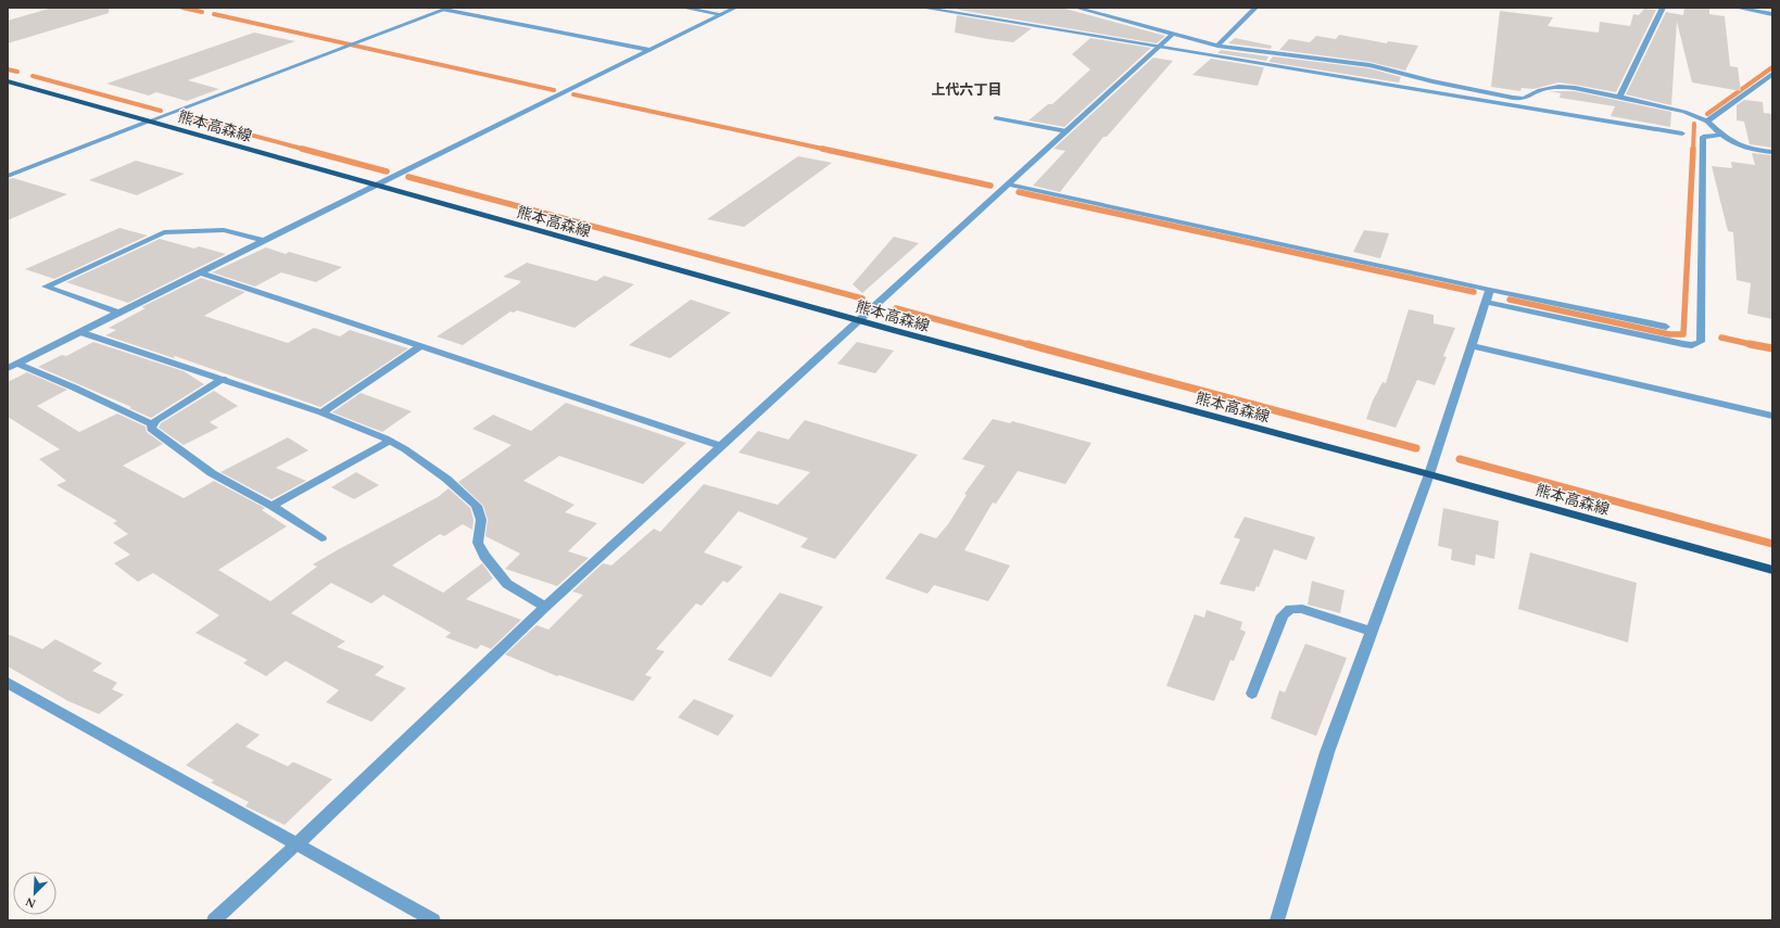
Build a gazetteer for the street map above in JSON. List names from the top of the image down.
{
  "streets": {
    "main road": ["熊本高森線"]
  },
  "districts": ["上代六丁目"],
  "north": "bottom left"
}
